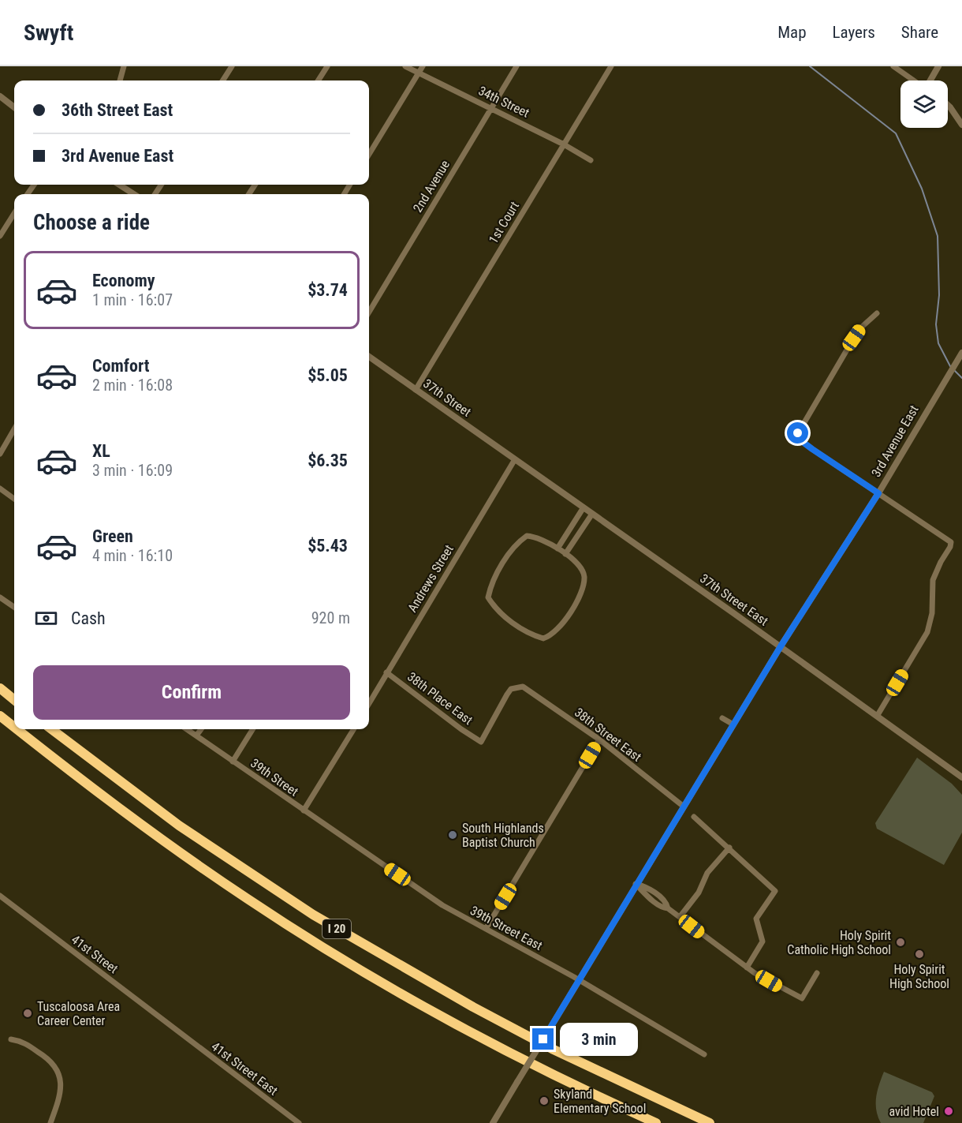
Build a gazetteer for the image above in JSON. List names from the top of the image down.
{
  "streets": {
    "highway": ["I 20"],
    "street": [
      "34th Street",
      "2nd Avenue",
      "1st Court",
      "37th Street",
      "3rd Avenue East",
      "Andrews Street",
      "37th Street East",
      "38th Place East",
      "38th Street East",
      "39th Street",
      "39th Street East",
      "41st Street",
      "41st Street East"
    ]
  },
  "crossings": [
    ["34th Street", "2nd Avenue"],
    ["34th Street", "1st Court"],
    ["1st Court", "37th Street"],
    ["37th Street", "Andrews Street"],
    ["37th Street", "37th Street East"],
    ["3rd Avenue East", "37th Street East"],
    ["3rd Avenue East", "38th Street East"],
    ["3rd Avenue East", "39th Street East"],
    ["Andrews Street", "37th Street East"],
    ["Andrews Street", "38th Place East"],
    ["38th Place East", "38th Street East"],
    ["39th Street", "39th Street East"],
    ["41st Street", "41st Street East"]
  ],
  "places": [
    "South Highlands Baptist Church",
    "Holy Spirit Catholic High School",
    "Holy Spirit High School",
    "Tuscaloosa Area Career Center",
    "Skyland Elementary School",
    "avid Hotel"
  ],
  "page": {
    "header": "Swyft",
    "nav": ["Map", "Layers", "Share"],
    "banner": ["36th Street East", "3rd Avenue East"],
    "heading": "Choose a ride",
    "list": [
      {
        "name": "Economy",
        "note": "1 min · 16:07",
        "value": "$3.74"
      },
      {
        "name": "Comfort",
        "note": "2 min · 16:08",
        "value": "$5.05"
      },
      {
        "name": "XL",
        "note": "3 min · 16:09",
        "value": "$6.35"
      },
      {
        "name": "Green",
        "note": "4 min · 16:10",
        "value": "$5.43"
      }
    ],
    "pay": ["Cash", "920 m"],
    "buttons": "Confirm",
    "bubble": "3 min"
  }
}
